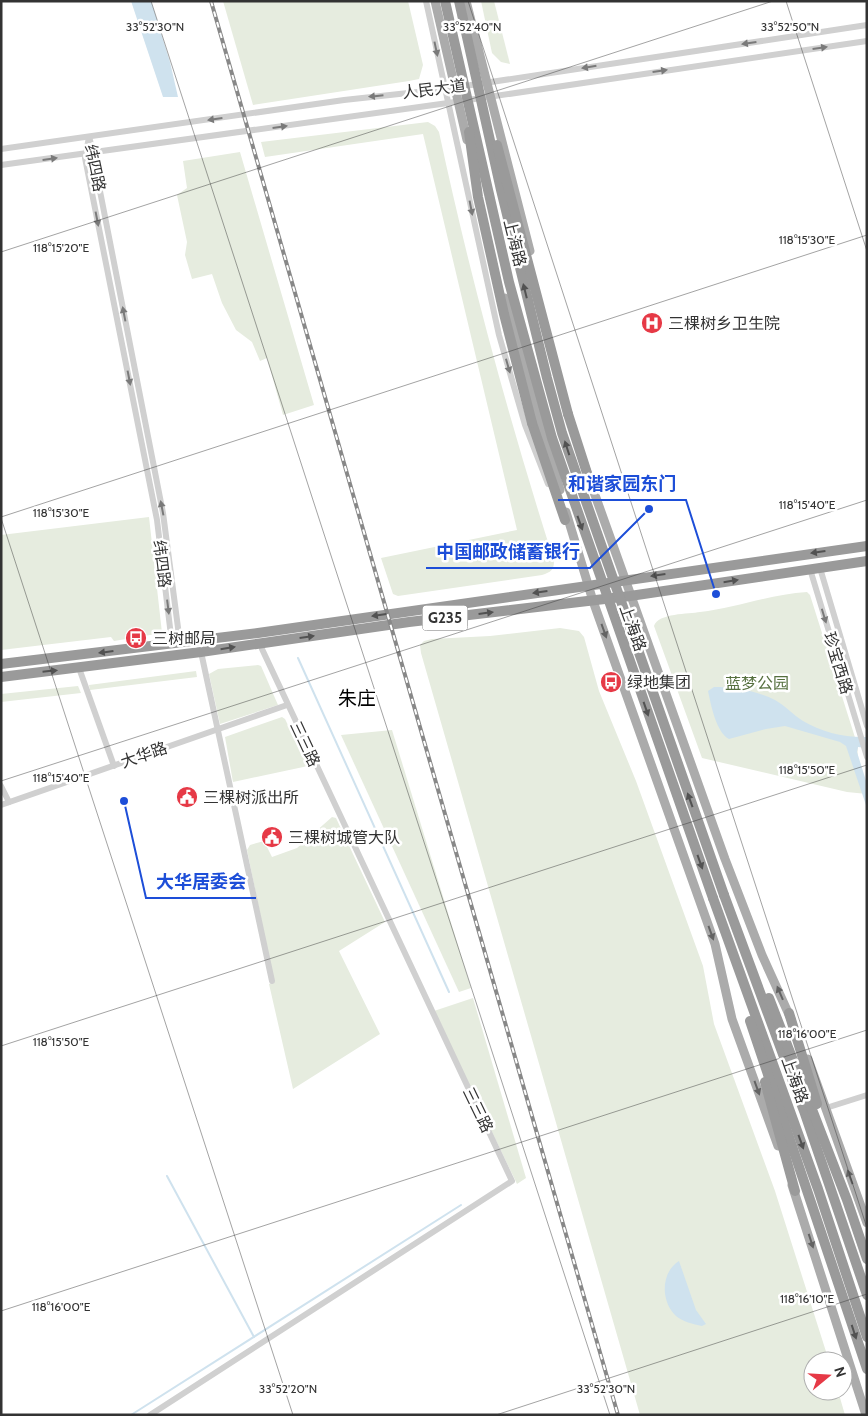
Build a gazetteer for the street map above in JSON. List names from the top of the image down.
{
  "streets": {
    "highway": ["上海路", "G235"],
    "street": [
      "人民大道",
      "纬四路",
      "珍宝西路",
      "三三路",
      "大华路"
    ]
  },
  "crossings": [
    ["人民大道", "纬四路"],
    ["人民大道", "上海路"],
    ["纬四路", "G235"],
    ["上海路", "G235"],
    ["G235", "珍宝西路"],
    ["三三路", "大华路"]
  ],
  "districts": ["朱庄"],
  "parks": ["蓝梦公园"],
  "places": {
    "hospital": ["三棵树乡卫生院"],
    "other": ["中国邮政储蓄银行", "和谐家园东门", "大华居委会"],
    "bus stop": ["三树邮局", "绿地集团"],
    "public building": ["三棵树派出所", "三棵树城管大队"]
  },
  "north": "right",
  "coordinates": [
    "33°52'30\"N",
    "33°52'40\"N",
    "33°52'50\"N",
    "118°15'30\"E",
    "118°15'20\"E",
    "118°15'40\"E",
    "118°15'50\"E",
    "118°16'00\"E",
    "118°16'10\"E",
    "33°52'20\"N"
  ]
}
